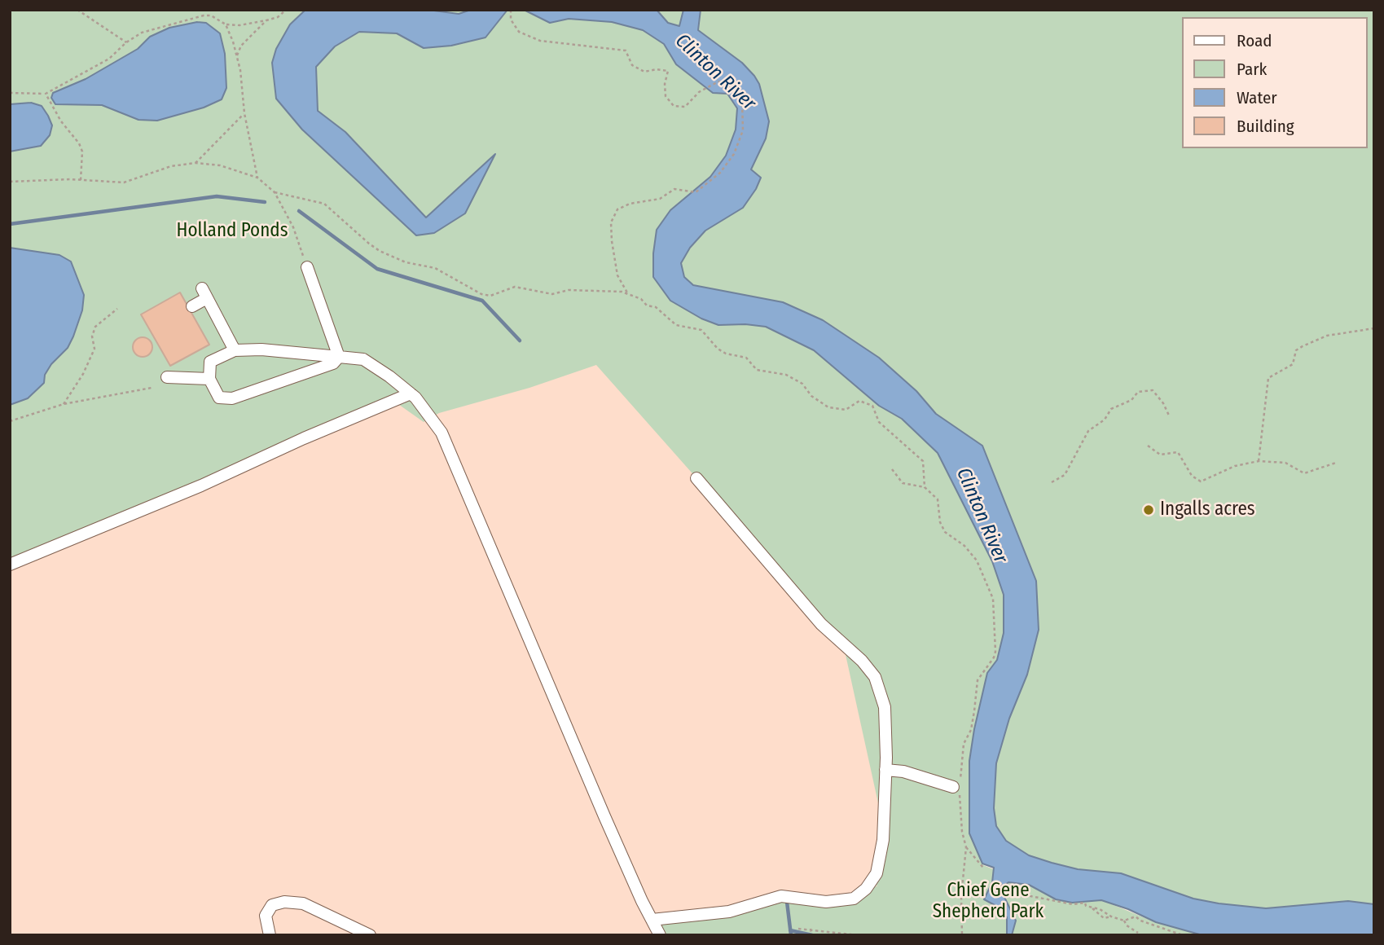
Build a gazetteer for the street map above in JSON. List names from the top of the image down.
{
  "water": ["Clinton River"],
  "parks": ["Holland Ponds", "Chief Gene Shepherd Park"],
  "places": ["Ingalls acres"],
  "legend": [
    "Road",
    "Park",
    "Water",
    "Building"
  ]
}
